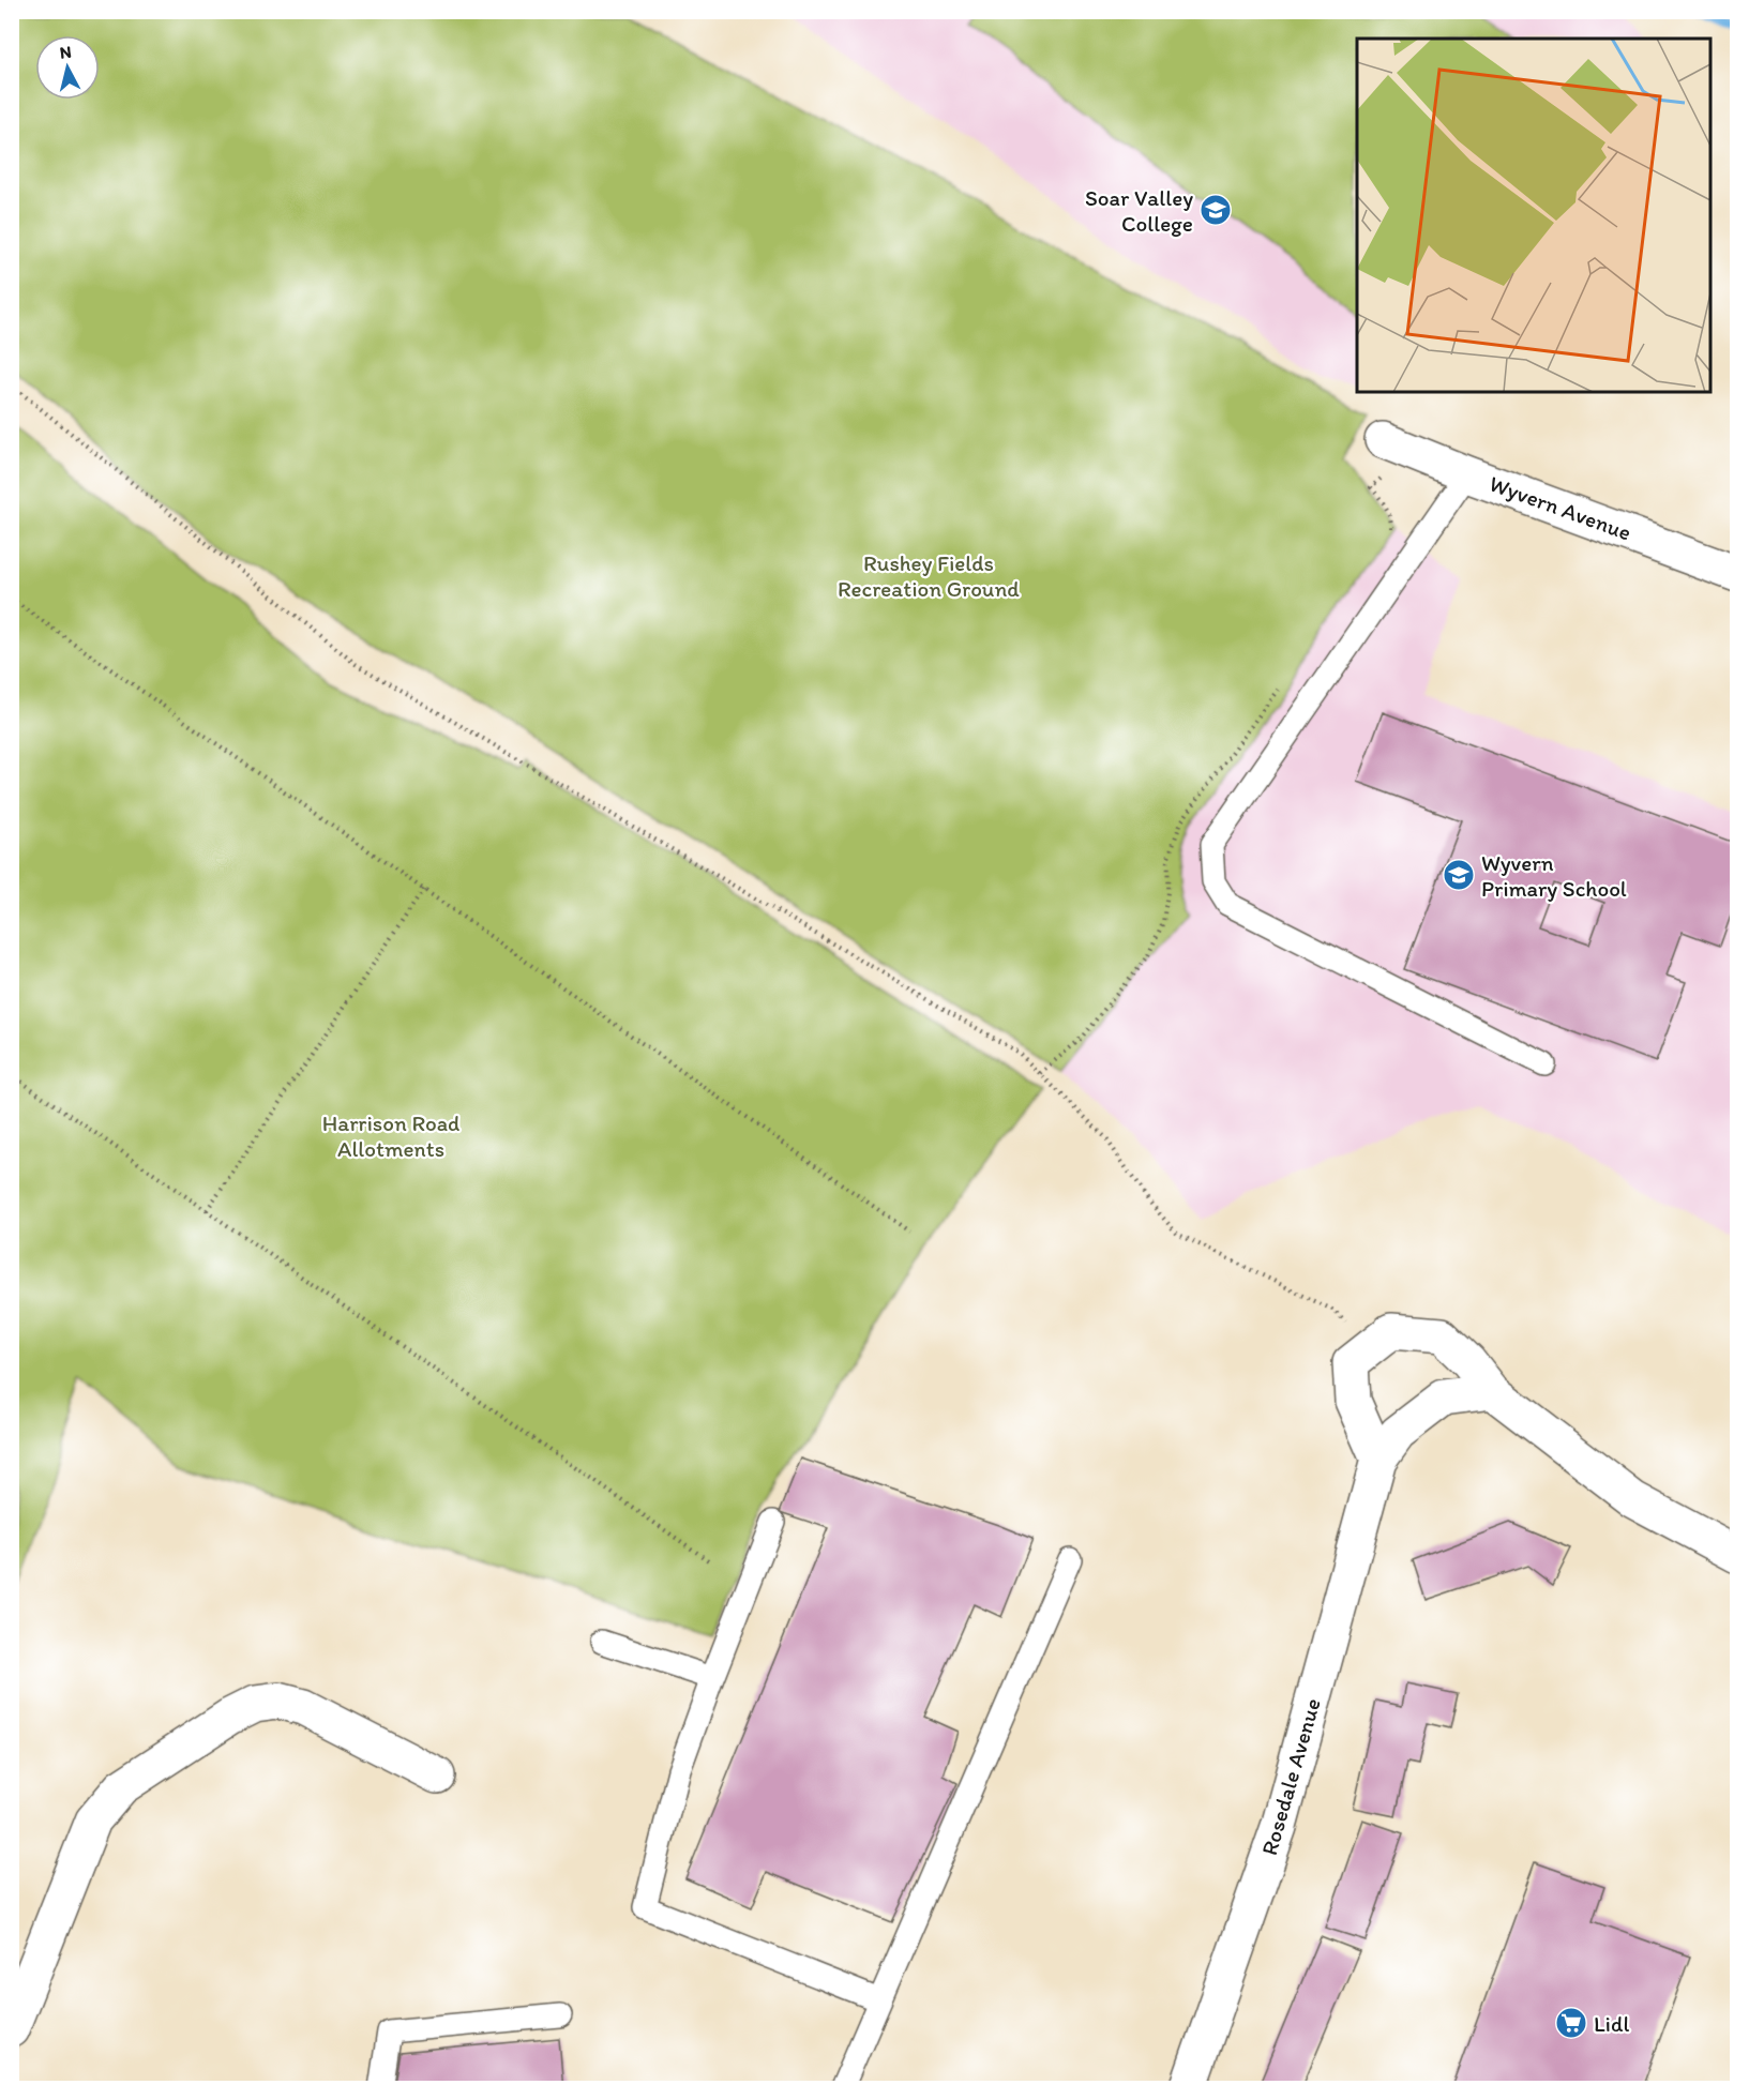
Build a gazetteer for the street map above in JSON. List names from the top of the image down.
{
  "streets": {
    "street": ["Wyvern Avenue", "Rosedale Avenue"]
  },
  "parks": ["Rushey Fields Recreation Ground", "Harrison Road Allotments"],
  "places": {
    "school or university": ["Soar Valley College", "Wyvern Primary School"],
    "supermarket": ["Lidl"]
  },
  "north": "top"
}
